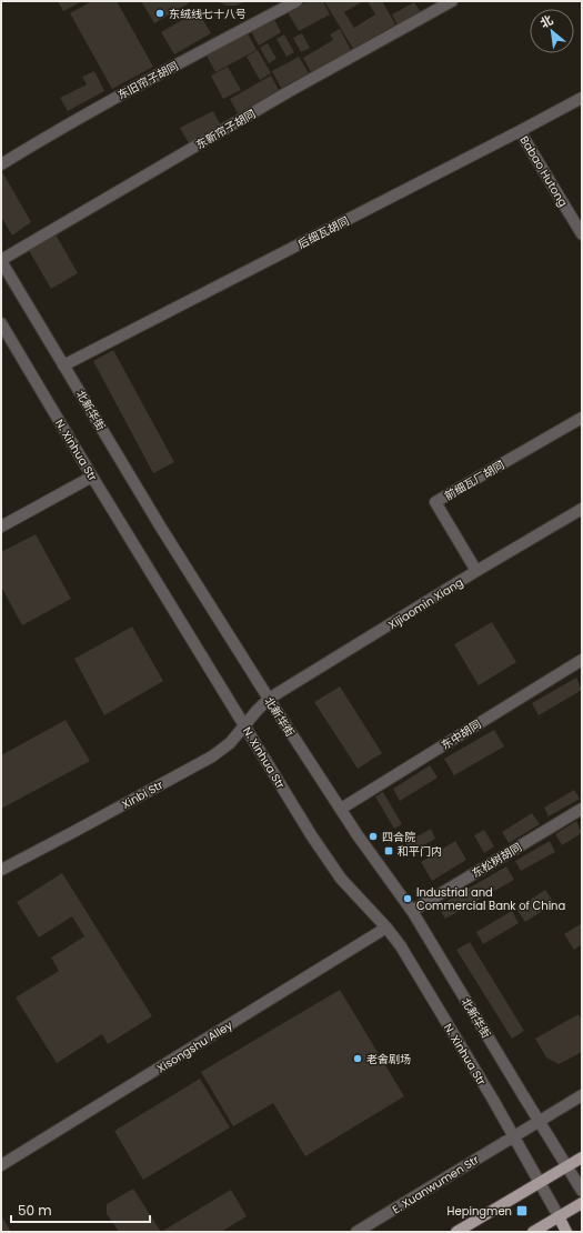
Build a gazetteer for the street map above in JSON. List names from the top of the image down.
{
  "streets": {
    "street": [
      "东旧帘子胡同",
      "东新帘子胡同",
      "Babao Hutong",
      "后细瓦胡同",
      "北新华街",
      "N. Xinhua Str",
      "前细瓦厂胡同",
      "Xijiaomin Xiang",
      "东中胡同",
      "Xinbi Str",
      "东松树胡同",
      "Xisongshu Alley",
      "E. Xuanwumen Str"
    ]
  },
  "crossings": [
    ["东新帘子胡同", "北新华街"],
    ["Babao Hutong", "后细瓦胡同"],
    ["后细瓦胡同", "北新华街"],
    ["北新华街", "Xijiaomin Xiang"],
    ["北新华街", "东中胡同"],
    ["北新华街", "Xinbi Str"],
    ["北新华街", "东松树胡同"],
    ["北新华街", "E. Xuanwumen Str"],
    ["N. Xinhua Str", "Xinbi Str"],
    ["N. Xinhua Str", "Xisongshu Alley"],
    ["N. Xinhua Str", "E. Xuanwumen Str"],
    ["前细瓦厂胡同", "Xijiaomin Xiang"],
    ["Xijiaomin Xiang", "Xinbi Str"]
  ],
  "places": {
    "other": [
      "东绒线七十八号",
      "四合院",
      "Industrial and Commercial Bank of China",
      "老舍剧场"
    ],
    "transit": ["和平门内", "Hepingmen"]
  },
  "scale_bar": "50 m",
  "north": "top left"
}
